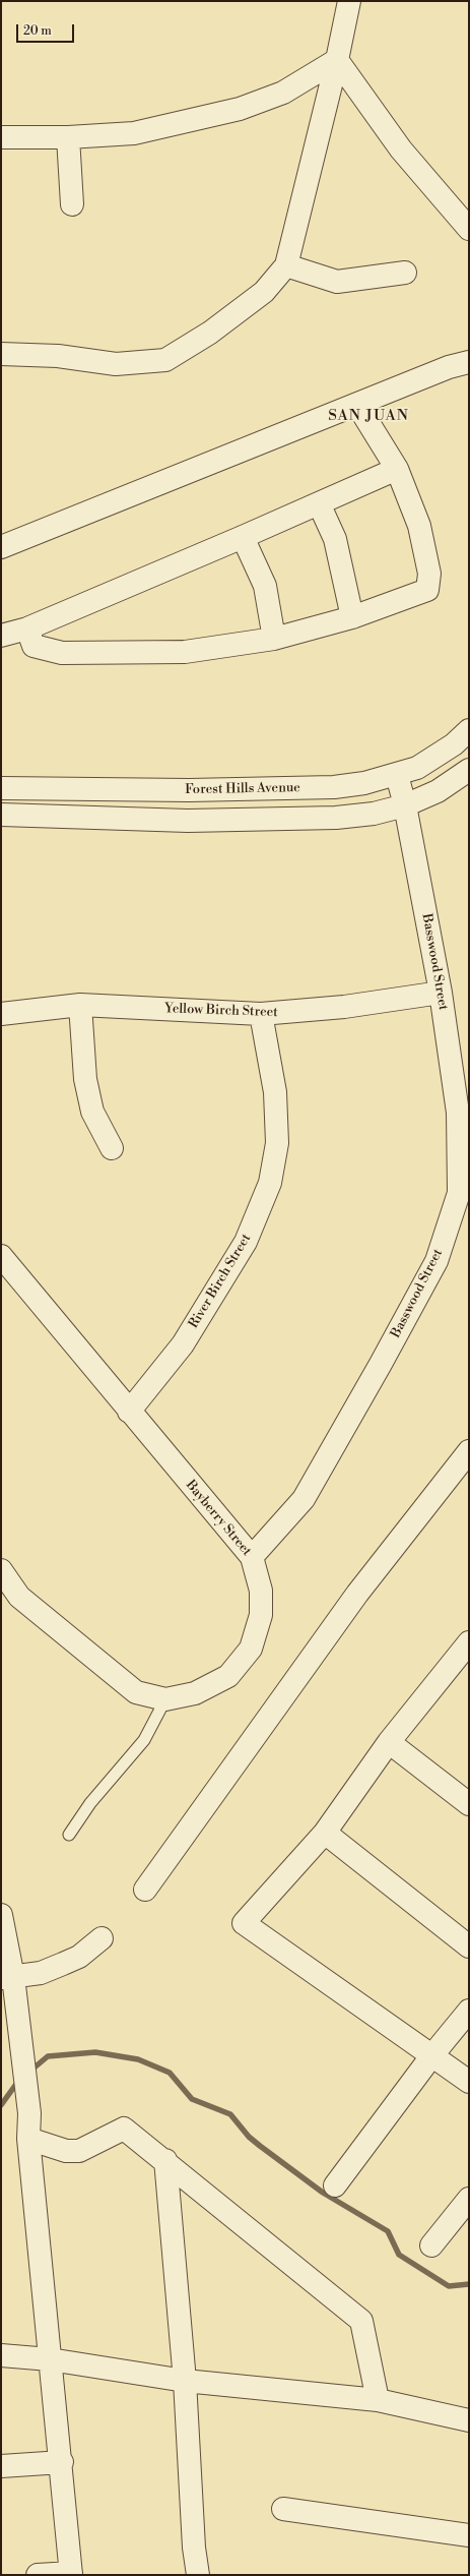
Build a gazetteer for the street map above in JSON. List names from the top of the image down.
{
  "streets": {
    "street": [
      "Forest Hills Avenue",
      "Basswood Street",
      "Yellow Birch Street",
      "River Birch Street",
      "Bayberry Street"
    ]
  },
  "crossings": [
    ["Forest Hills Avenue", "Basswood Street"],
    ["Basswood Street", "Yellow Birch Street"],
    ["Basswood Street", "Bayberry Street"],
    ["Yellow Birch Street", "River Birch Street"],
    ["River Birch Street", "Bayberry Street"]
  ],
  "districts": ["SAN JUAN"],
  "scale_bar": "20 m"
}
